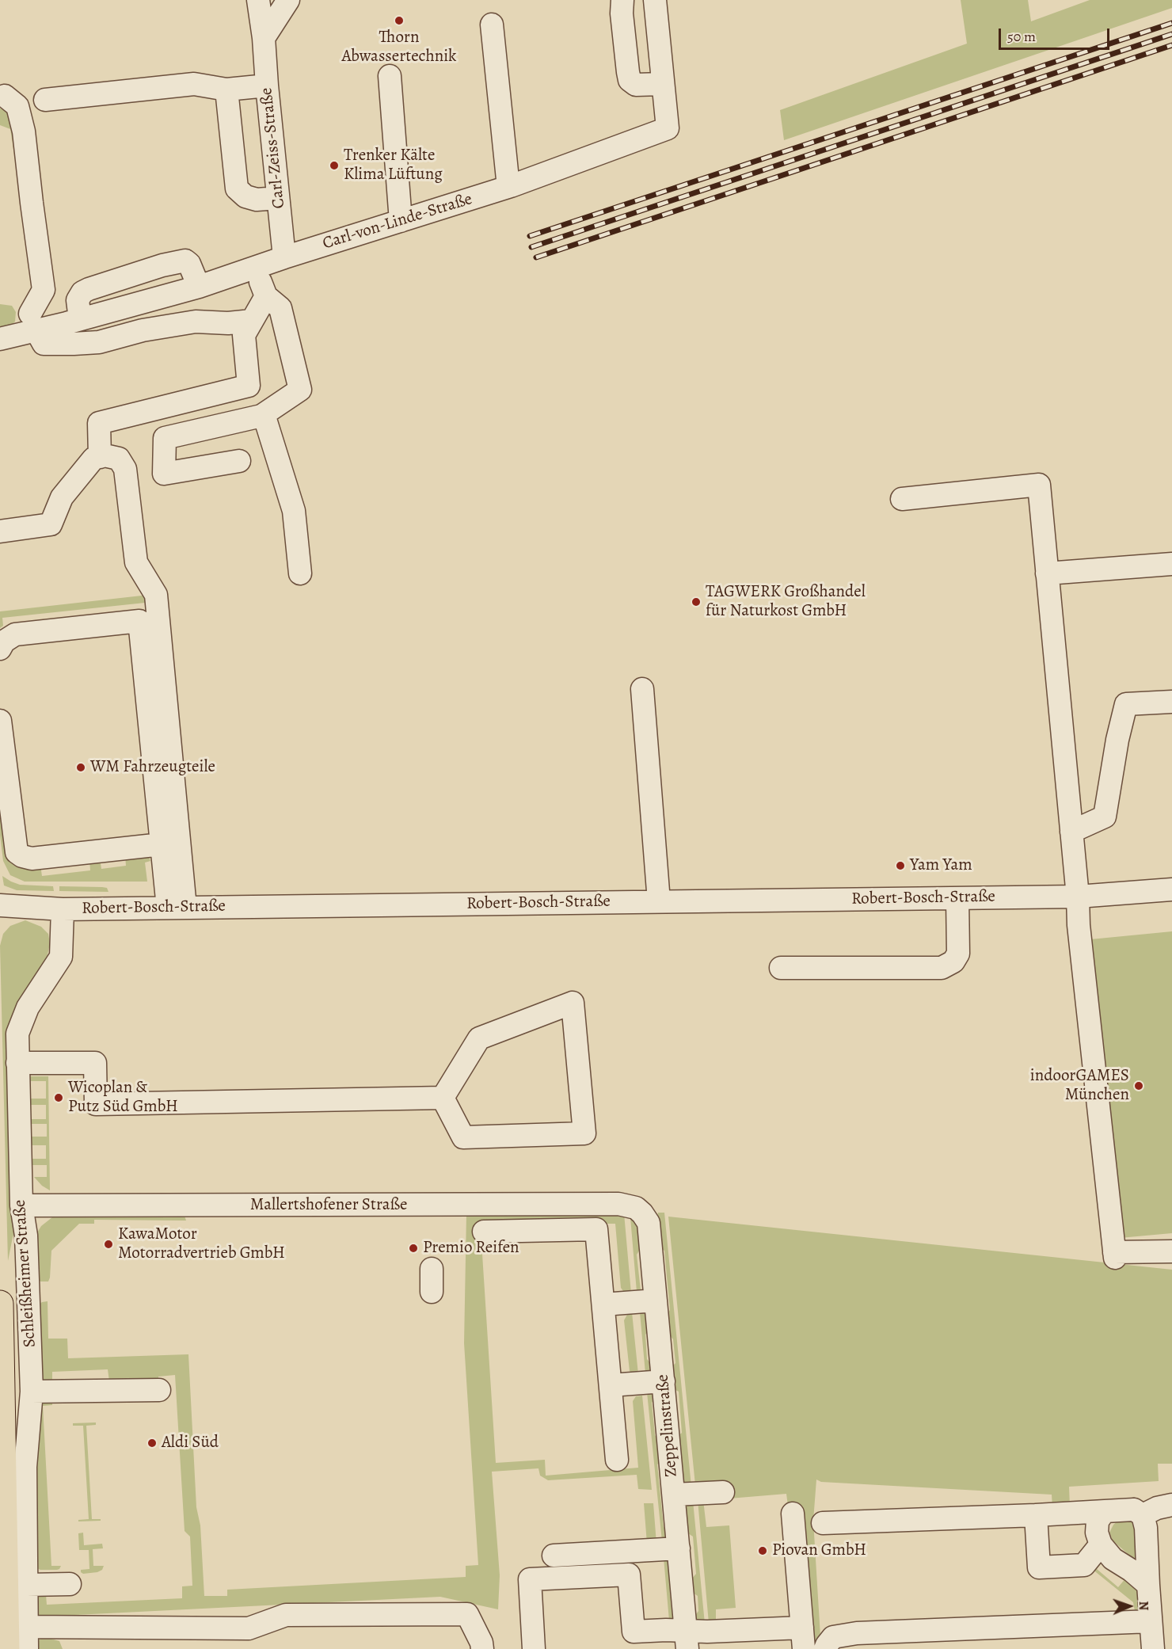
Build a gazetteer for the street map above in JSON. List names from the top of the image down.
{
  "streets": {
    "main road": ["Schleißheimer Straße"],
    "street": [
      "Carl-Zeiss-Straße",
      "Carl-von-Linde-Straße",
      "Robert-Bosch-Straße",
      "Mallertshofener Straße",
      "Zeppelinstraße"
    ]
  },
  "crossings": [
    ["Carl-Zeiss-Straße", "Carl-von-Linde-Straße"],
    ["Robert-Bosch-Straße", "Schleißheimer Straße"],
    ["Mallertshofener Straße", "Schleißheimer Straße"],
    ["Mallertshofener Straße", "Zeppelinstraße"]
  ],
  "places": [
    "Thorn Abwassertechnik",
    "Trenker Kälte Klima Lüftung",
    "TAGWERK Großhandel für Naturkost GmbH",
    "WM Fahrzeugteile",
    "Yam Yam",
    "indoorGAMES München",
    "Wicoplan & Putz Süd GmbH",
    "KawaMotor Motorradvertrieb GmbH",
    "Premio Reifen",
    "Aldi Süd",
    "Piovan GmbH"
  ],
  "scale_bar": "50 m",
  "north": "right"
}
